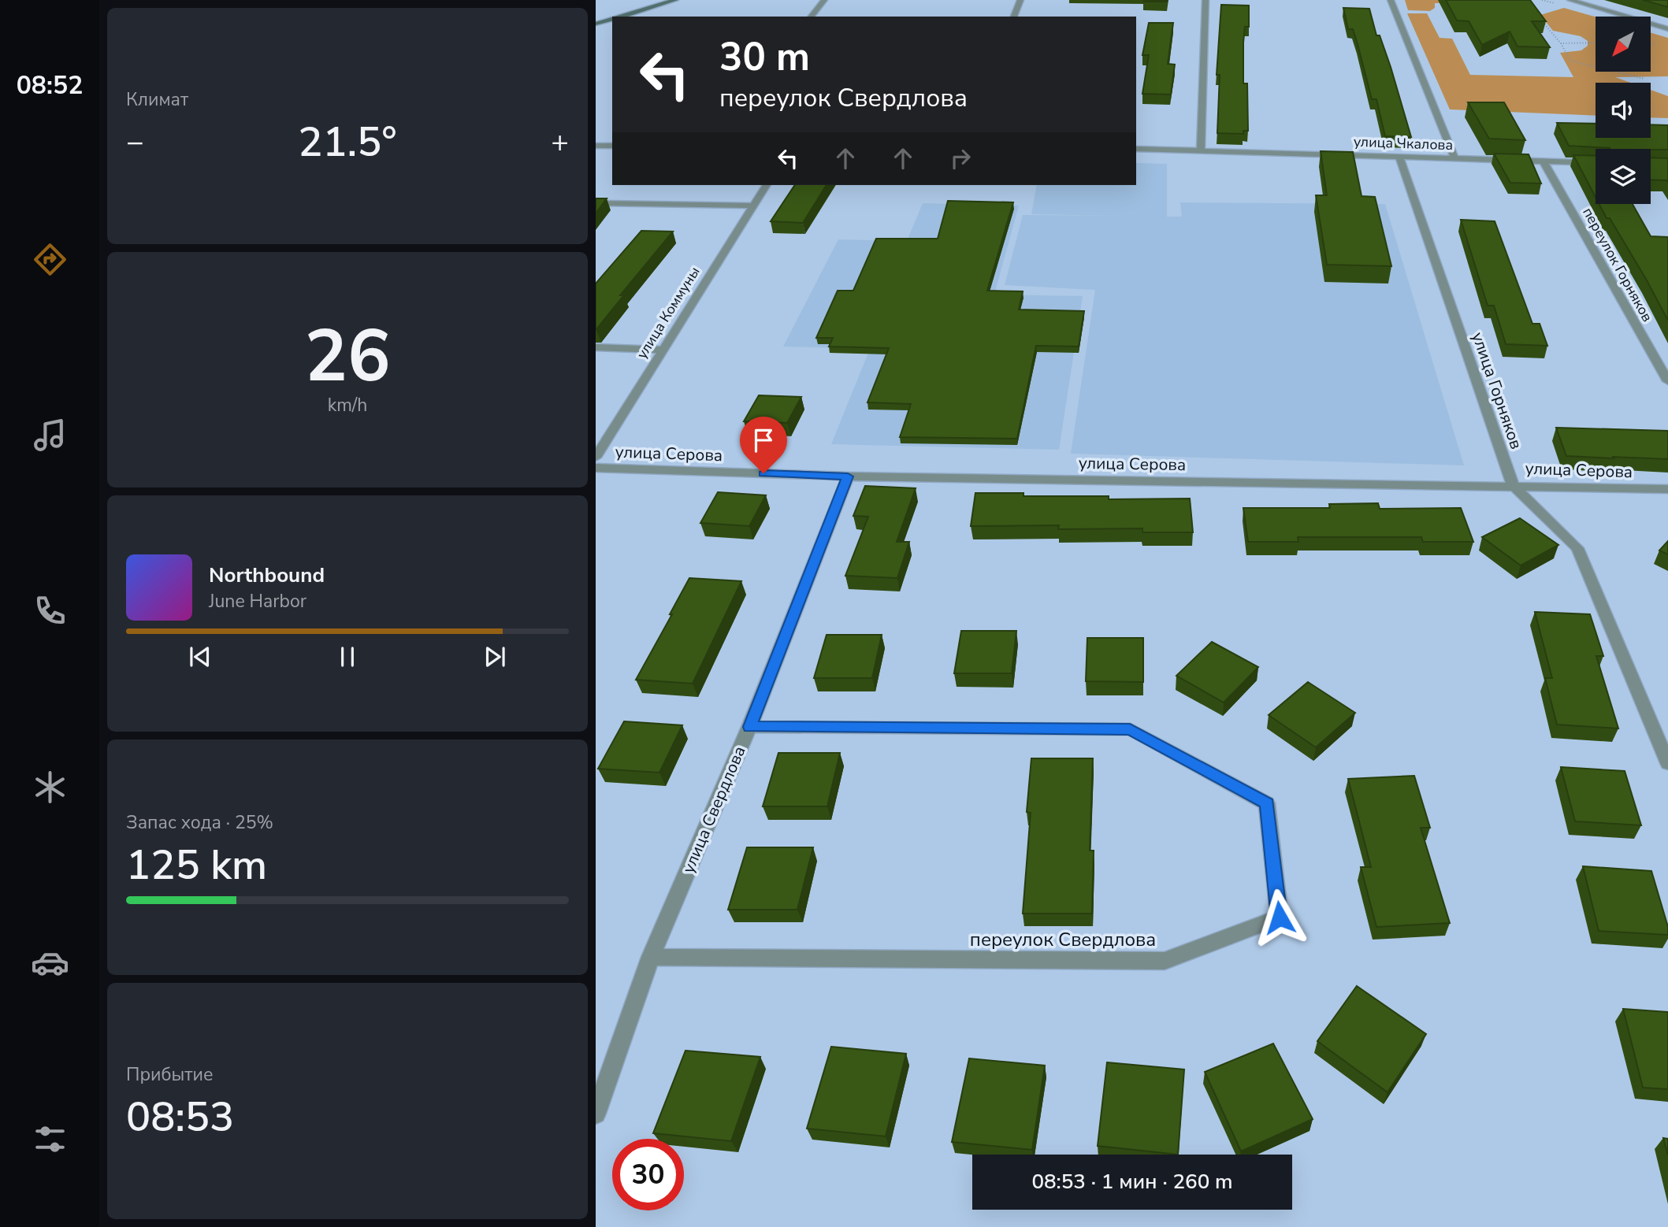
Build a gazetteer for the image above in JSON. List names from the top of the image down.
{
  "streets": {
    "street": [
      "улица Чкалова",
      "переулок Горняков",
      "улица Коммуны",
      "улица Горняков",
      "улица Серова",
      "улица Свердлова",
      "переулок Свердлова"
    ]
  },
  "crossings": [
    ["улица Чкалова", "переулок Горняков"],
    ["улица Чкалова", "улица Горняков"],
    ["улица Горняков", "улица Серова"],
    ["улица Серова", "улица Свердлова"],
    ["улица Свердлова", "переулок Свердлова"]
  ],
  "north": "bottom left",
  "page": {
    "tabs": "08:52",
    "tile": [
      "Климат",
      ["26", "km/h"],
      ["Запас хода · 25%", "125 km"],
      ["Прибытие", "08:53"]
    ],
    "turn": ["30 m", "переулок Свердлова"],
    "heat": ["−", "21.5°", "+"],
    "song": ["Northbound", "June Harbor"],
    "limit": "30",
    "trip": "08:53 · 1 мин · 260 m"
  }
}
